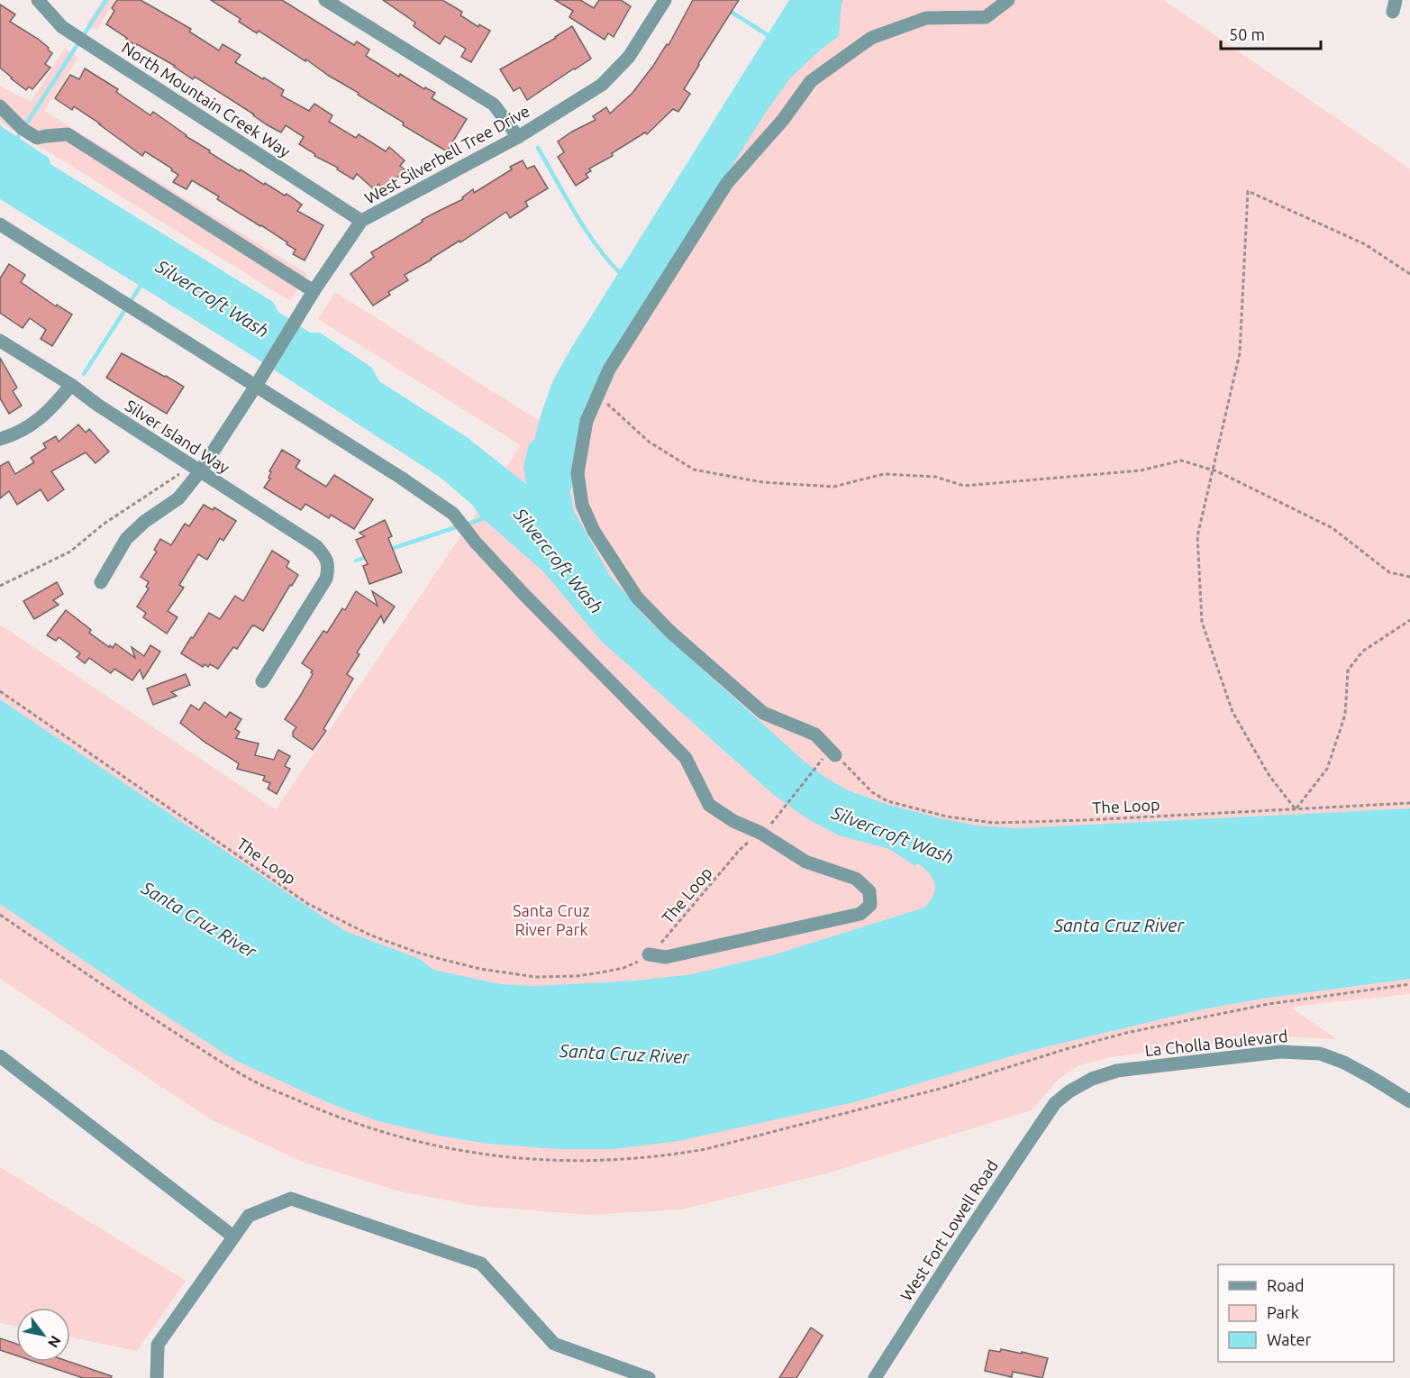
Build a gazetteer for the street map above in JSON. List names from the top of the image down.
{
  "streets": {
    "street": [
      "North Mountain Creek Way",
      "West Silverbell Tree Drive",
      "Silver Island Way",
      "La Cholla Boulevard",
      "West Fort Lowell Road"
    ],
    "path": ["The Loop"]
  },
  "crossings": [
    ["North Mountain Creek Way", "West Silverbell Tree Drive"],
    ["West Silverbell Tree Drive", "Silver Island Way"],
    ["La Cholla Boulevard", "West Fort Lowell Road"]
  ],
  "water": ["Silvercroft Wash", "Santa Cruz River"],
  "parks": ["Santa Cruz River Park"],
  "legend": ["Road", "Park", "Water"],
  "scale_bar": "50 m",
  "north": "bottom right"
}
